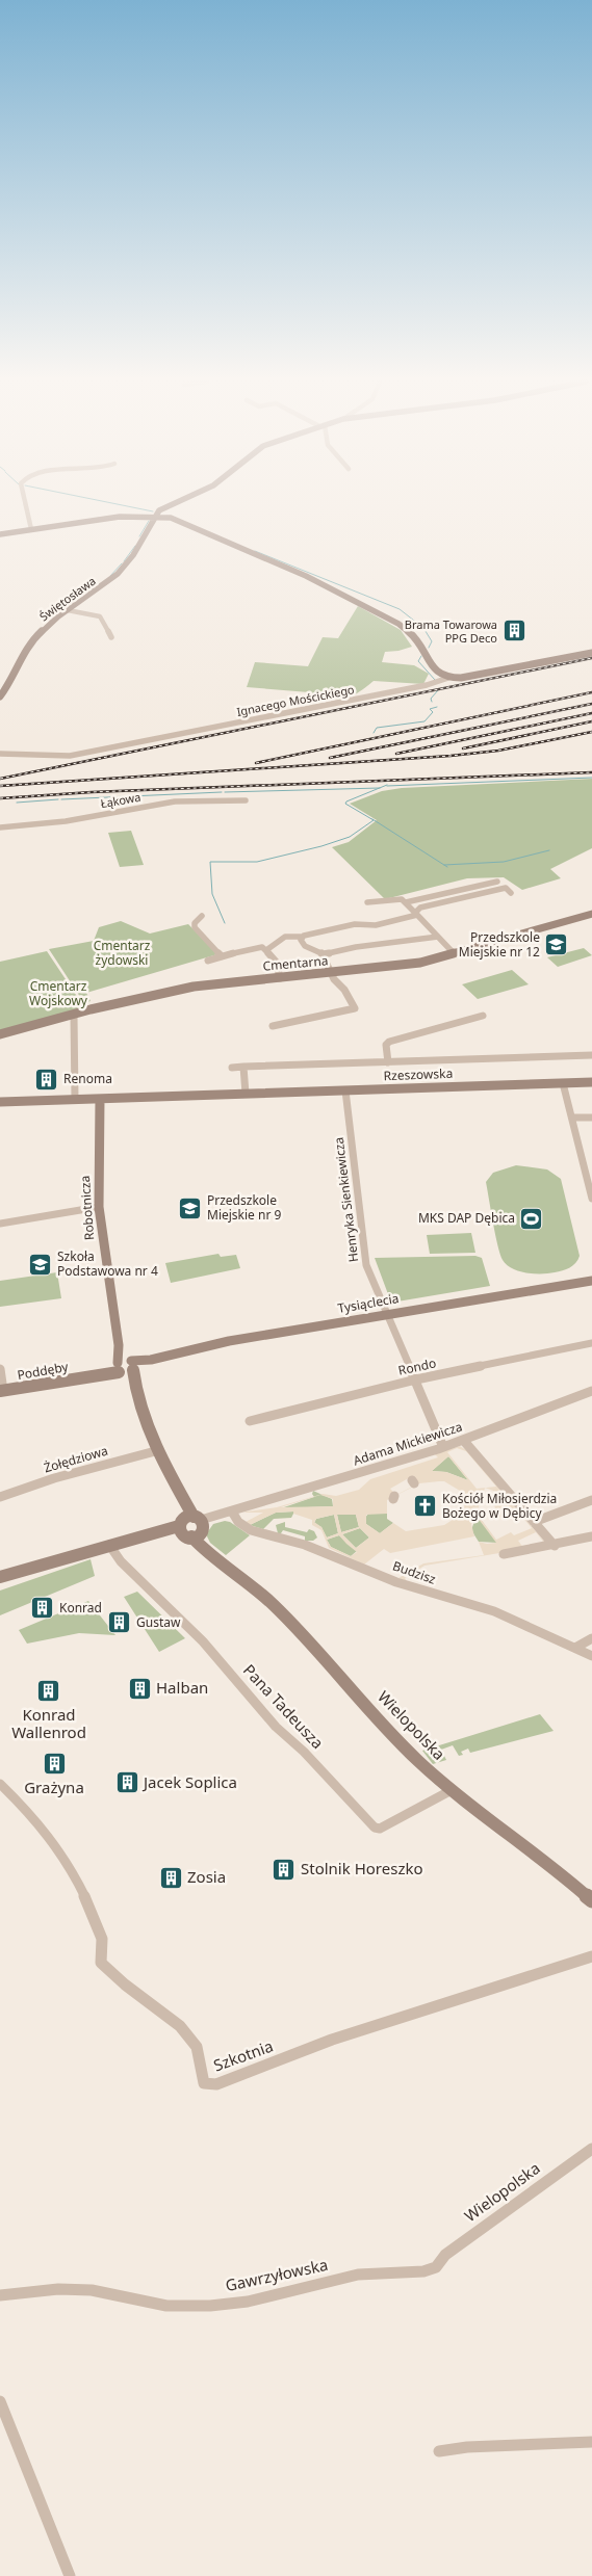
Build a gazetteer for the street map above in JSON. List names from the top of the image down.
{
  "streets": {
    "street": [
      "Świętosława",
      "Ignacego Mościckiego",
      "Łąkowa",
      "Cmentarna",
      "Rzeszowska",
      "Henryka Sienkiewicza",
      "Robotnicza",
      "Tysiąclecia",
      "Rondo",
      "Poddęby",
      "Adama Mickiewicza",
      "Żołędziowa",
      "Budzisz",
      "Pana Tadeusza",
      "Wielopolska",
      "Szkotnia",
      "Gawrzyłowska"
    ]
  },
  "crossings": [
    ["Rzeszowska", "Henryka Sienkiewicza"],
    ["Rzeszowska", "Robotnicza"],
    ["Henryka Sienkiewicza", "Tysiąclecia"],
    ["Henryka Sienkiewicza", "Rondo"],
    ["Henryka Sienkiewicza", "Adama Mickiewicza"],
    ["Robotnicza", "Tysiąclecia"],
    ["Robotnicza", "Poddęby"],
    ["Tysiąclecia", "Poddęby"],
    ["Adama Mickiewicza", "Budzisz"],
    ["Adama Mickiewicza", "Wielopolska"],
    ["Pana Tadeusza", "Wielopolska"],
    ["Wielopolska", "Gawrzyłowska"]
  ],
  "parks": ["Cmentarz żydowski", "Cmentarz Wojskowy"],
  "places": {
    "building": [
      "Brama Towarowa PPG Deco",
      "Renoma",
      "Konrad",
      "Gustaw",
      "Halban",
      "Konrad Wallenrod",
      "Grażyna",
      "Jacek Soplica",
      "Stolnik Horeszko",
      "Zosia"
    ],
    "school or university": ["Przedszkole Miejskie nr 12", "Przedszkole Miejskie nr 9", "Szkoła Podstawowa nr 4"],
    "sports": ["MKS DAP Dębica"],
    "church": ["Kościół Miłosierdzia Bożego w Dębicy"]
  }
}
